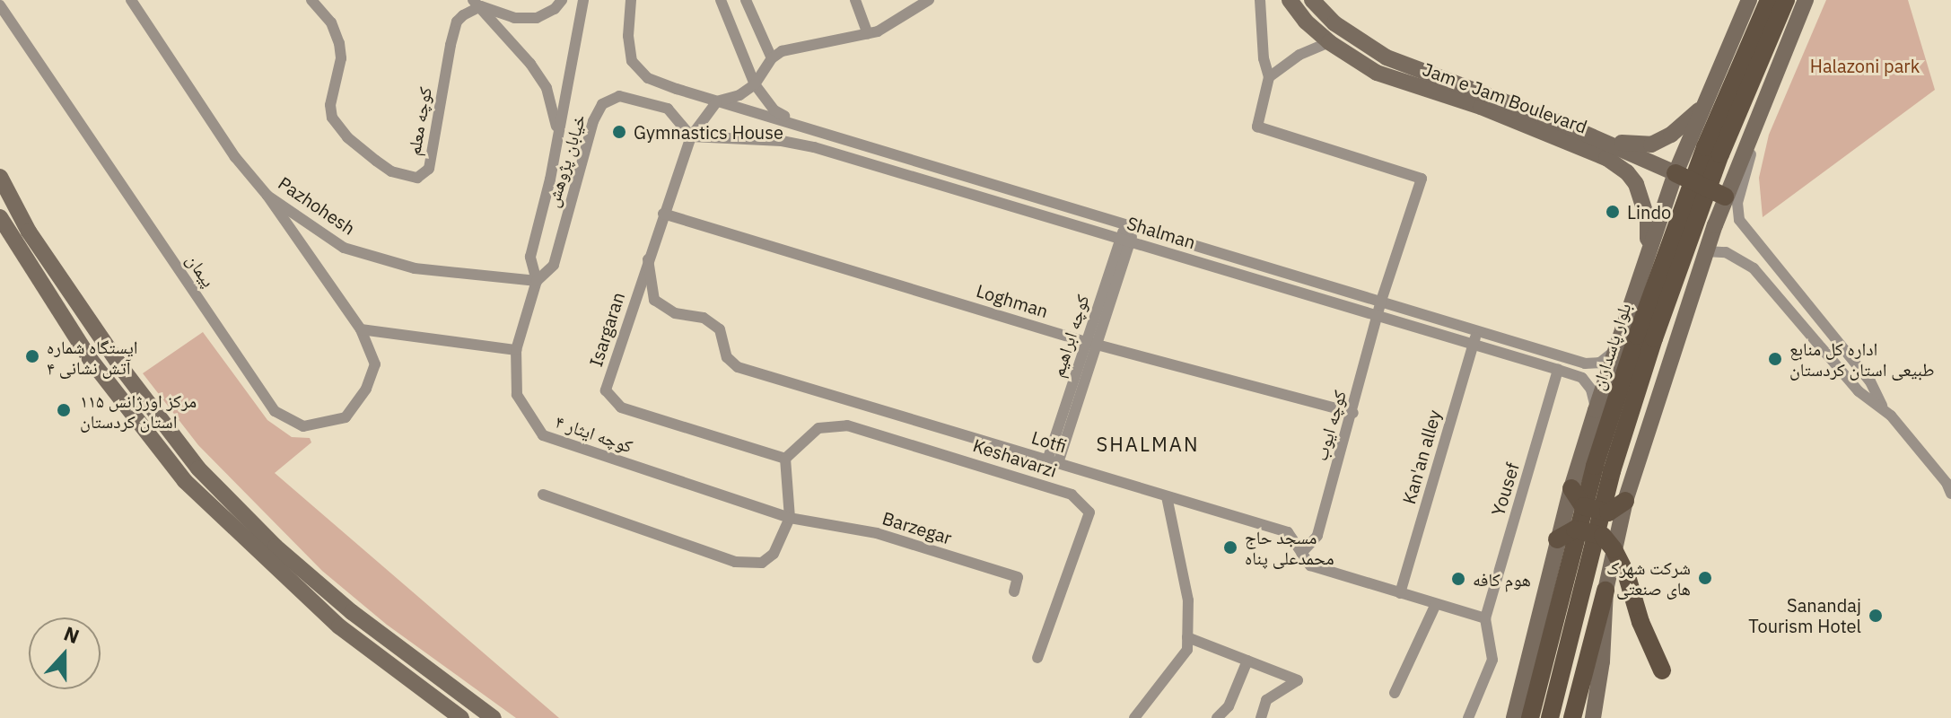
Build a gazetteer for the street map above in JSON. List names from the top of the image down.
{
  "streets": {
    "main road": ["Jam e Jam Boulevard", "بلوار پاسداران"],
    "street": [
      "کوچه معلم",
      "خیابان پژوهش",
      "Pazhohesh",
      "Shalman",
      "پیمان",
      "Loghman",
      "Isargaran",
      "کوچه ابراهیم",
      "کوچه ایوب",
      "کوچه ایثار ۴",
      "Lotfi",
      "Kan'an alley",
      "Keshavarzi",
      "Yousef",
      "Barzegar"
    ]
  },
  "crossings": [
    ["خیابان پژوهش", "Pazhohesh"],
    ["خیابان پژوهش", "Shalman"],
    ["خیابان پژوهش", "Isargaran"],
    ["خیابان پژوهش", "کوچه ایثار ۴"],
    ["Pazhohesh", "کوچه ایثار ۴"],
    ["Shalman", "Isargaran"],
    ["Shalman", "کوچه ابراهیم"],
    ["Shalman", "کوچه ایوب"],
    ["Shalman", "Kan'an alley"],
    ["Shalman", "Yousef"],
    ["Loghman", "Isargaran"],
    ["Loghman", "کوچه ابراهیم"],
    ["Loghman", "کوچه ایوب"],
    ["Isargaran", "Lotfi"],
    ["Isargaran", "Keshavarzi"],
    ["کوچه ابراهیم", "Lotfi"],
    ["کوچه ایوب", "Lotfi"],
    ["کوچه ایثار ۴", "Barzegar"],
    ["Lotfi", "Kan'an alley"],
    ["Lotfi", "Yousef"]
  ],
  "districts": ["SHALMAN"],
  "parks": ["Halazoni park"],
  "places": [
    "Gymnastics House",
    "Lindo",
    "ایستگاه شماره ۴ آتش نشانی",
    "اداره کل منابع طبیعی استان کردستان",
    "مرکز اورژانس ۱۱۵ استان کردستان",
    "مسجد حاج محمدعلی پناه",
    "شرکت شهرک های صنعتی",
    "هوم کافه",
    "Sanandaj Tourism Hotel"
  ],
  "north": "top"
}
